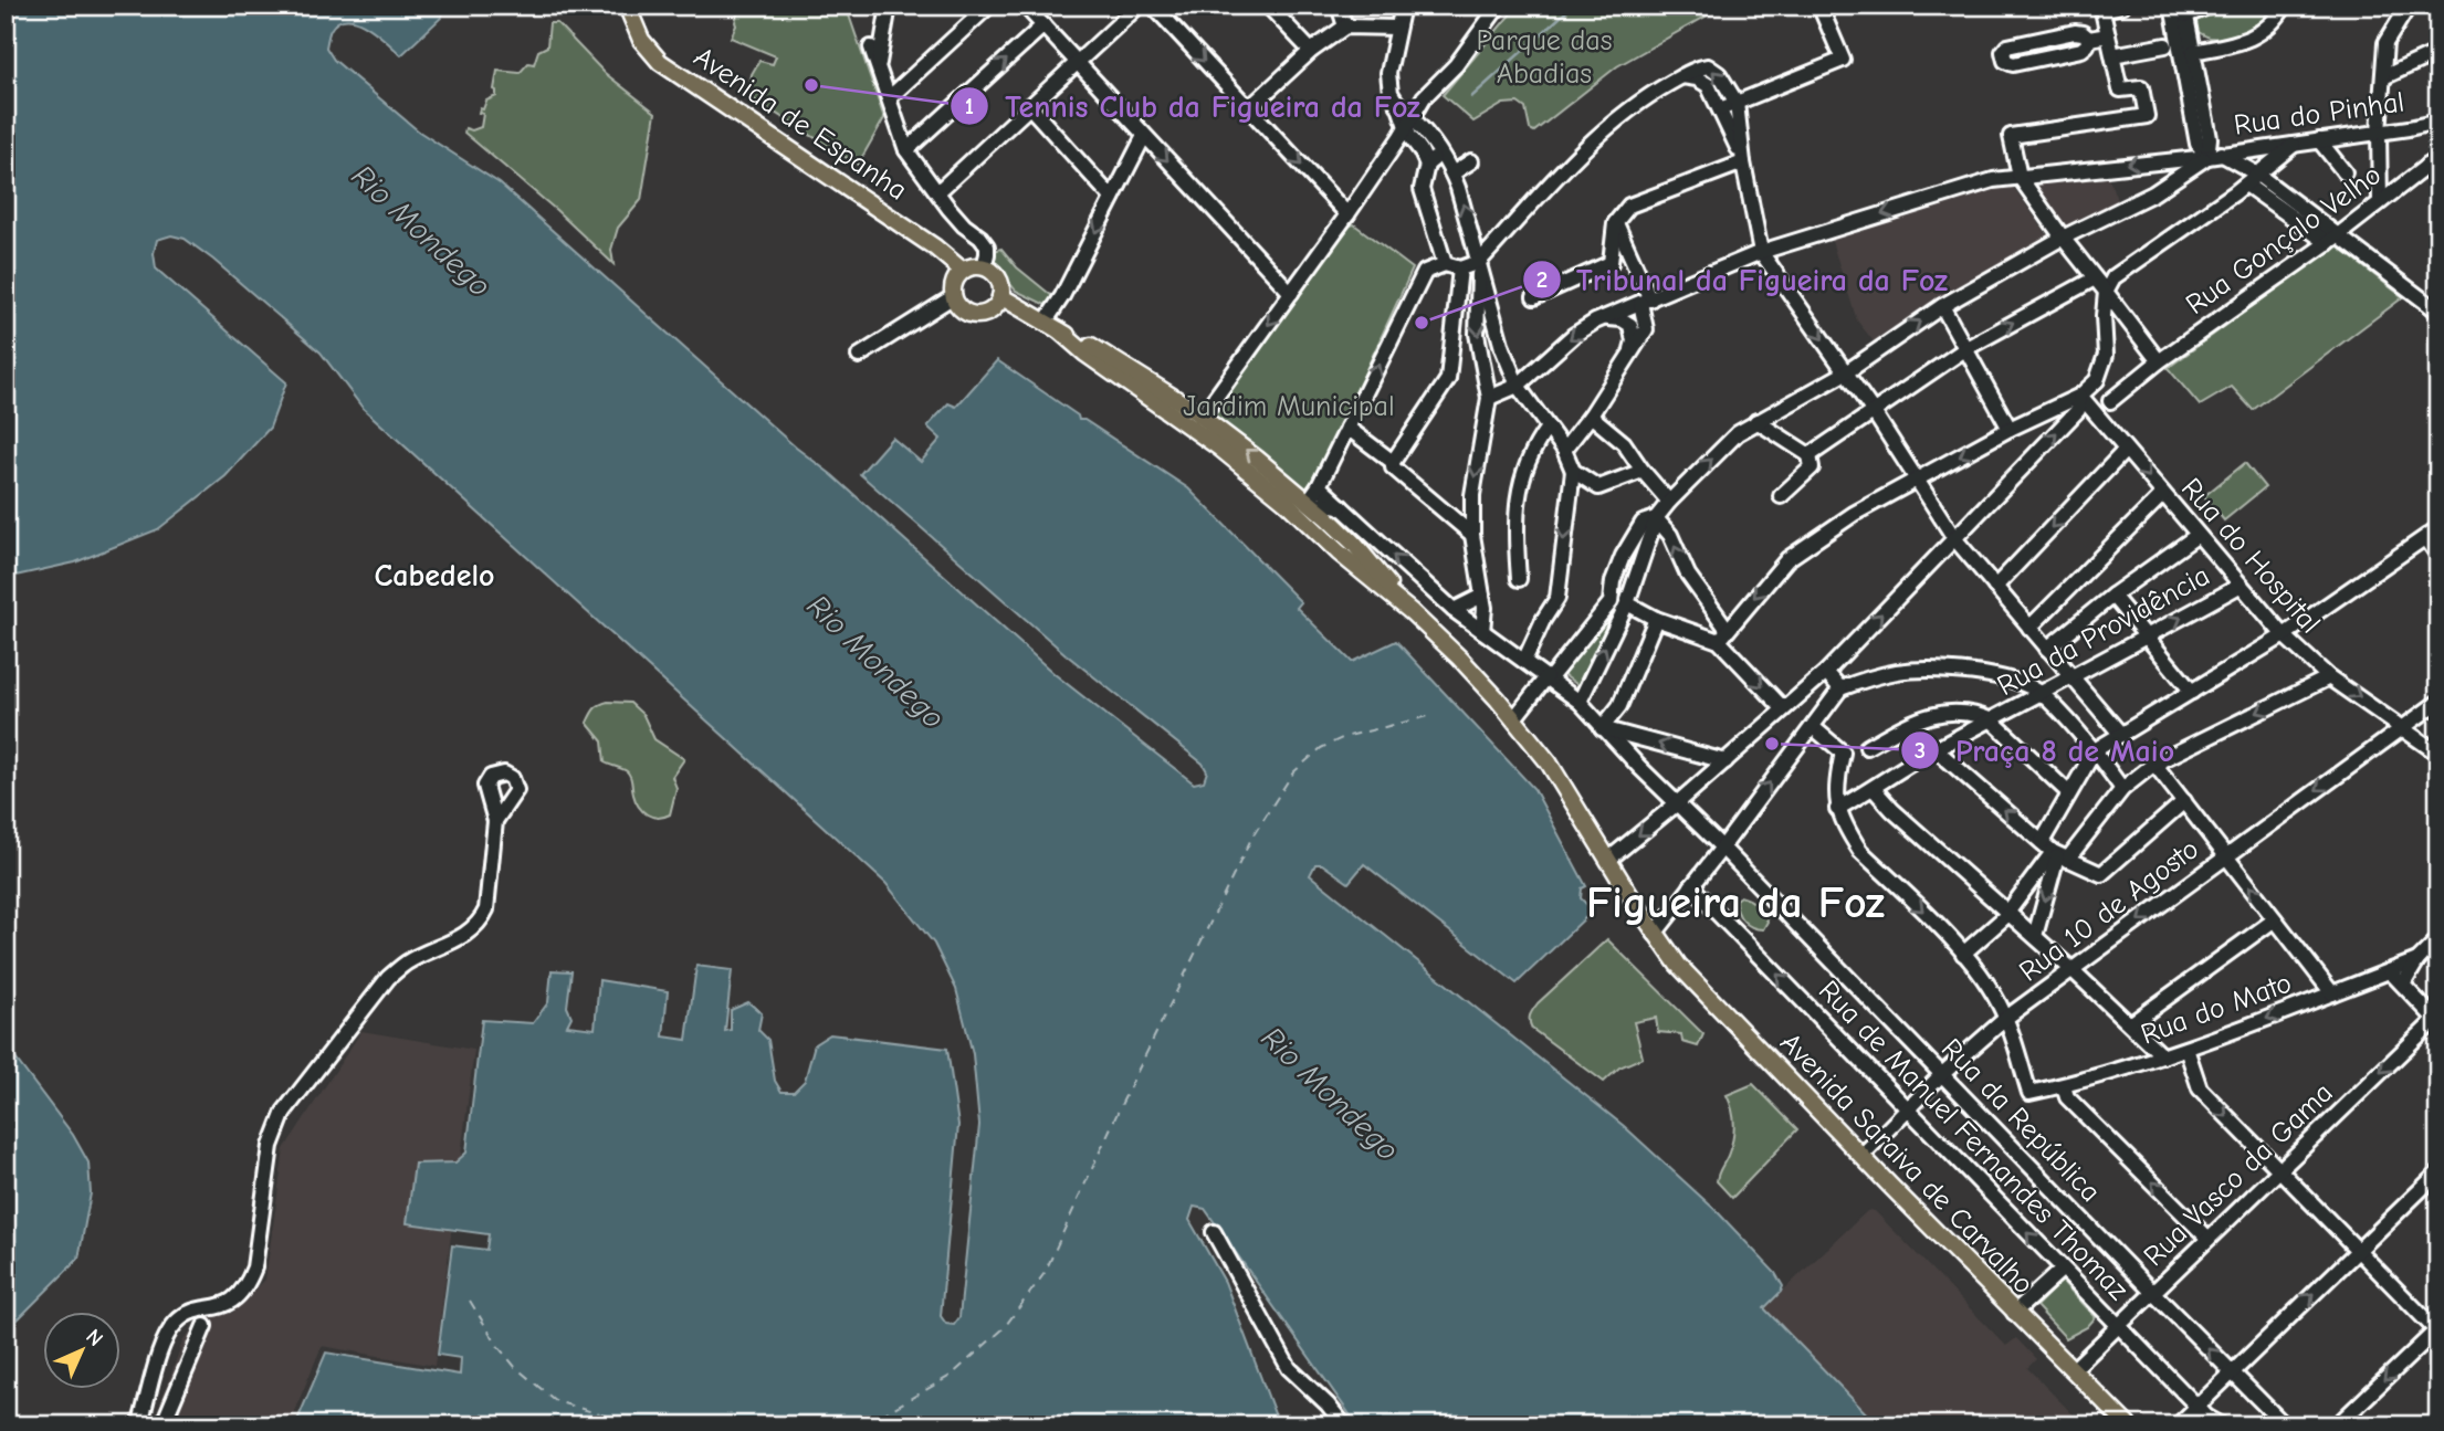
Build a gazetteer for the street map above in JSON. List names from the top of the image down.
{
  "streets": {
    "main road": ["Avenida de Espanha", "Avenida Saraiva de Carvalho"],
    "street": [
      "Rua do Pinhal",
      "Rua Gonçalo Velho",
      "Rua do Hospital",
      "Rua da Providência",
      "Rua 10 de Agosto",
      "Rua do Mato",
      "Rua da República",
      "Rua de Manuel Fernandes Thomaz",
      "Rua Vasco da Gama"
    ]
  },
  "crossings": [
    ["Rua do Hospital", "Rua da Providência"],
    ["Rua do Hospital", "Rua 10 de Agosto"],
    ["Rua 10 de Agosto", "Rua do Mato"],
    ["Rua 10 de Agosto", "Rua da República"],
    ["Rua 10 de Agosto", "Rua de Manuel Fernandes Thomaz"],
    ["Rua 10 de Agosto", "Avenida Saraiva de Carvalho"],
    ["Rua da República", "Rua Vasco da Gama"],
    ["Rua de Manuel Fernandes Thomaz", "Rua Vasco da Gama"],
    ["Avenida Saraiva de Carvalho", "Rua Vasco da Gama"]
  ],
  "one_way": ["Rua de Manuel Fernandes Thomaz"],
  "districts": ["Cabedelo", "Figueira da Foz"],
  "water": ["Rio Mondego"],
  "parks": ["Parque das Abadias", "Jardim Municipal"],
  "places": ["Tennis Club da Figueira da Foz", "Tribunal da Figueira da Foz", "Praça 8 de Maio"],
  "north": "top right"
}
